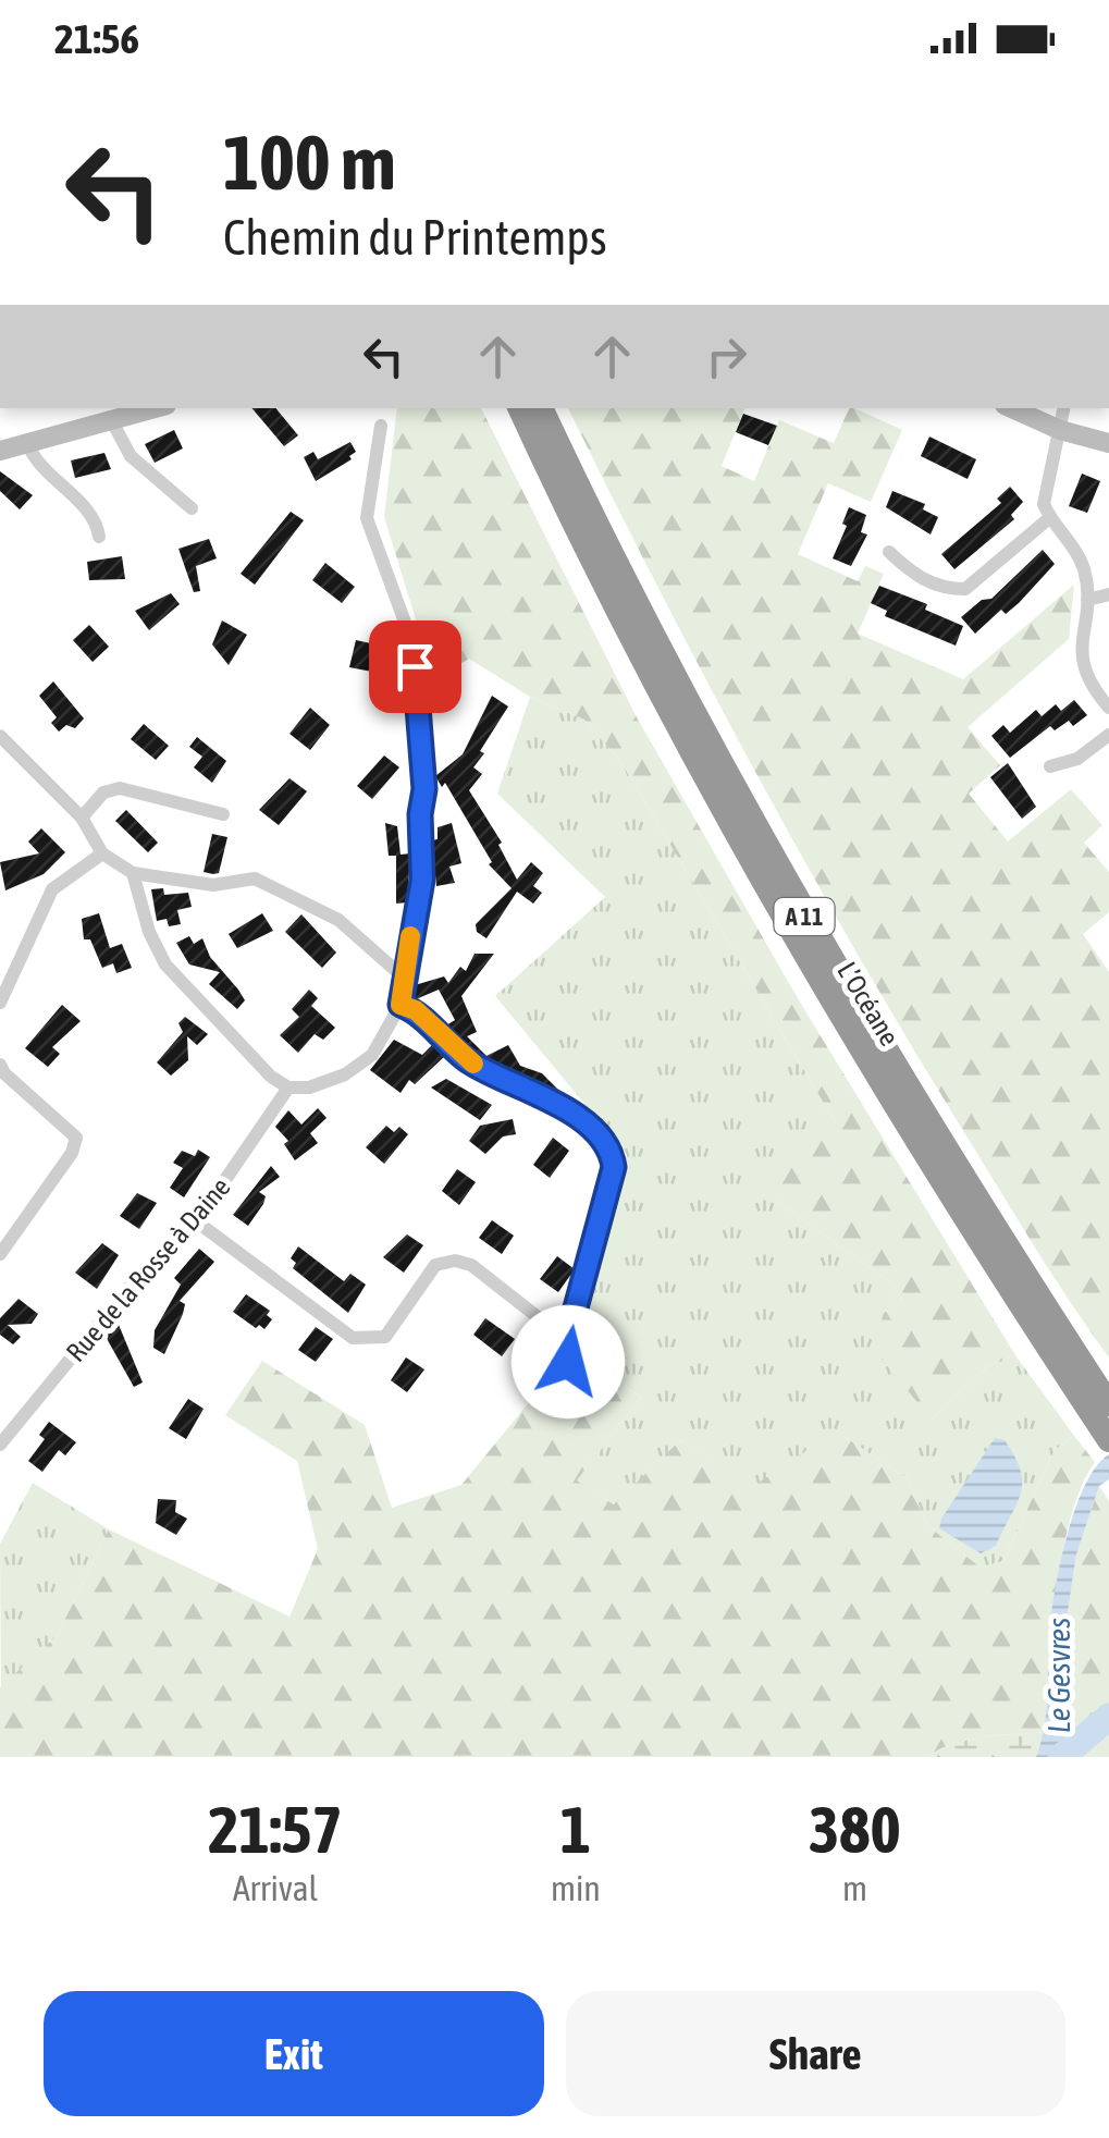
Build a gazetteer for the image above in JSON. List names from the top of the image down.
{
  "streets": {
    "highway": ["A 11", "L’Océane"],
    "street": ["Rue de la Rosse à Daine"]
  },
  "water": ["Le Gesvres"],
  "page": {
    "status": "21:56",
    "turn": ["100 m", "Chemin du Printemps"],
    "eta": [
      "21:57",
      "Arrival",
      "1",
      "min",
      "380",
      "m"
    ],
    "buttons": ["Exit", "Share"]
  }
}
